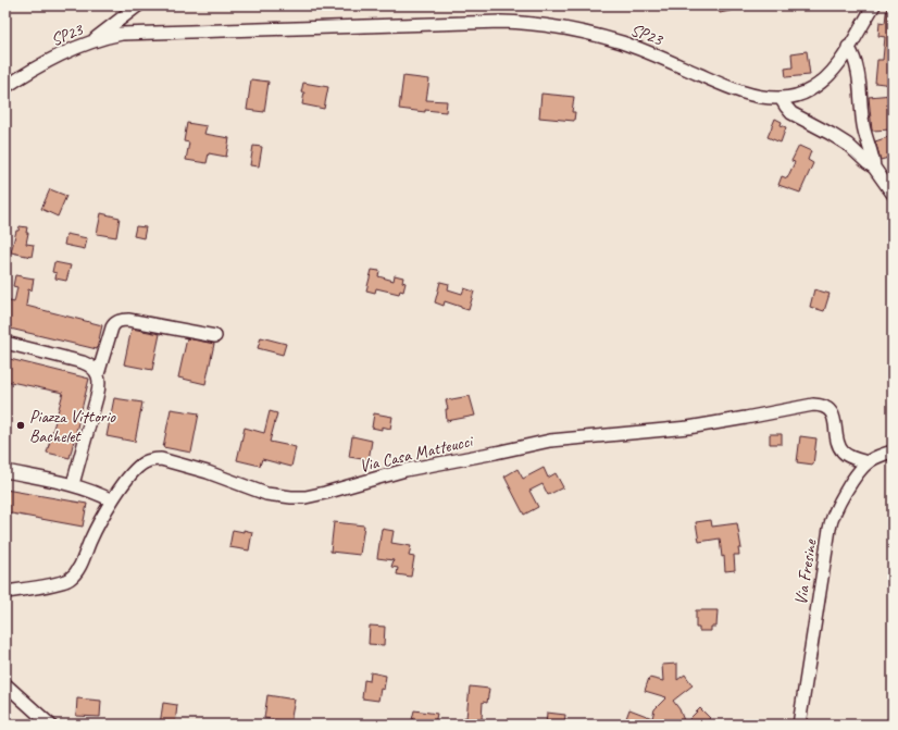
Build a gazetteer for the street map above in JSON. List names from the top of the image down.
{
  "streets": {
    "street": ["SP23", "Via Casa Matteucci", "Via Fresine"]
  },
  "crossings": [
    ["Via Casa Matteucci", "Via Fresine"]
  ],
  "places": ["Piazza Vittorio Bachelet"]
}
